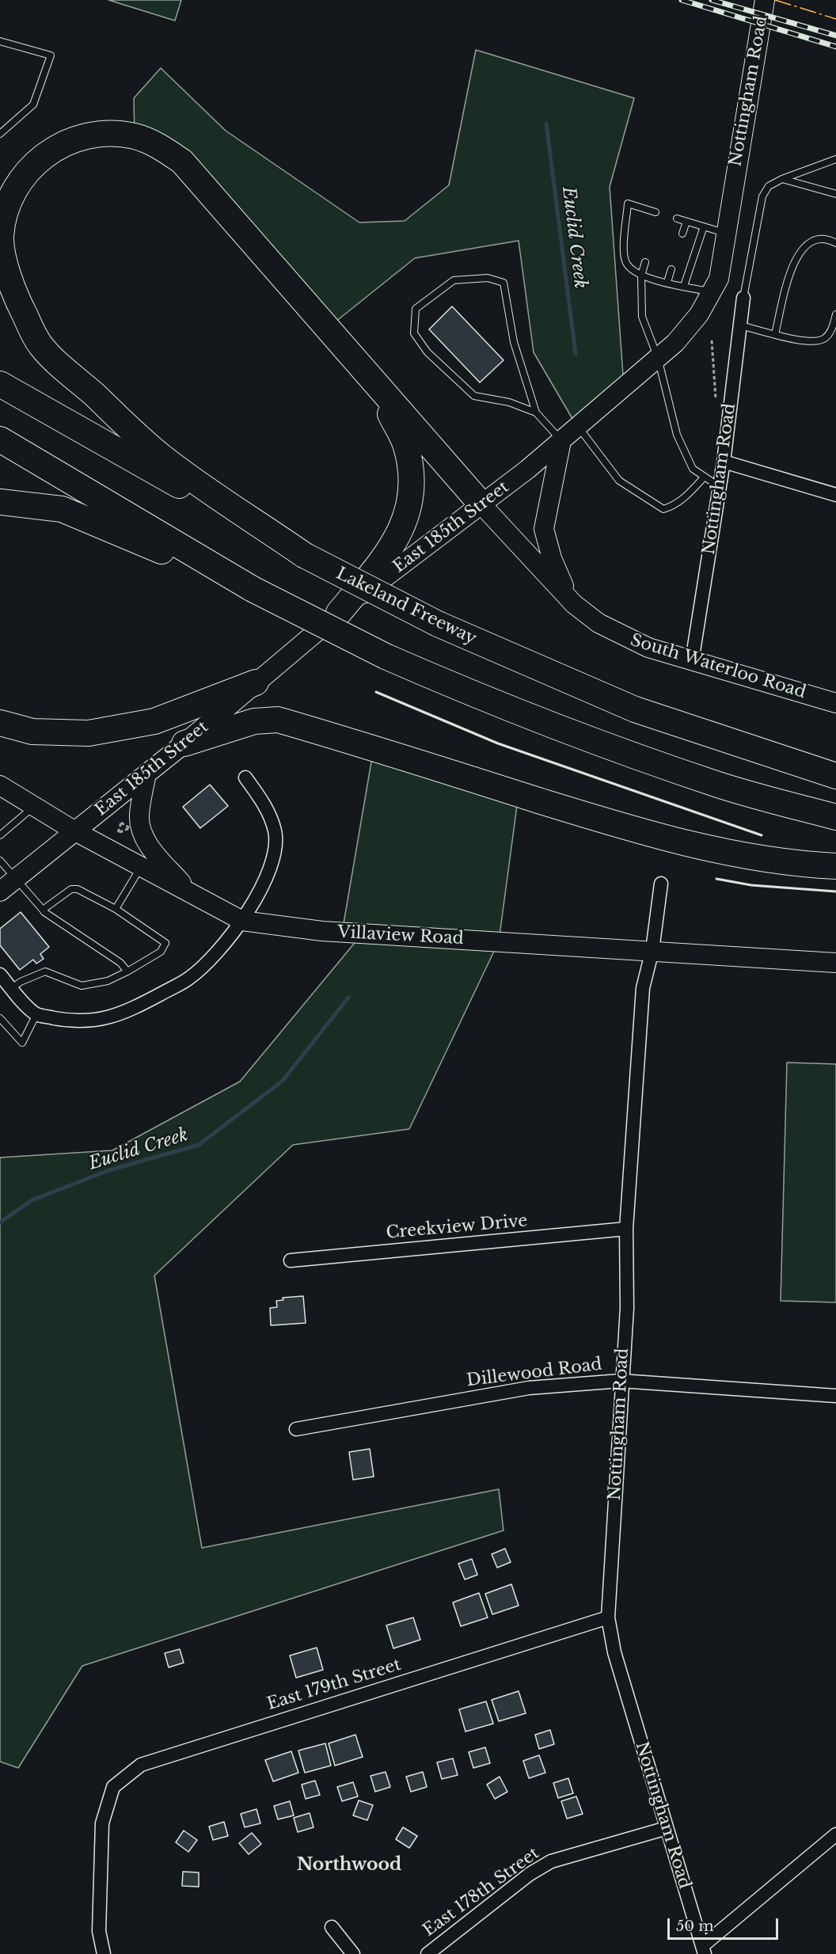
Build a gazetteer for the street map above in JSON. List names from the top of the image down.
{
  "streets": {
    "highway": ["Lakeland Freeway"],
    "street": [
      "Nottingham Road",
      "East 185th Street",
      "South Waterloo Road",
      "Villaview Road",
      "Creekview Drive",
      "Dillewood Road",
      "East 179th Street",
      "East 178th Street"
    ]
  },
  "crossings": [
    ["Nottingham Road", "East 185th Street"],
    ["Nottingham Road", "South Waterloo Road"],
    ["Nottingham Road", "Villaview Road"],
    ["Nottingham Road", "Creekview Drive"],
    ["Nottingham Road", "Dillewood Road"],
    ["Nottingham Road", "East 179th Street"],
    ["Nottingham Road", "East 178th Street"],
    ["East 185th Street", "South Waterloo Road"],
    ["East 185th Street", "Villaview Road"]
  ],
  "districts": ["Northwood"],
  "water": ["Euclid Creek"],
  "scale_bar": "50 m"
}
